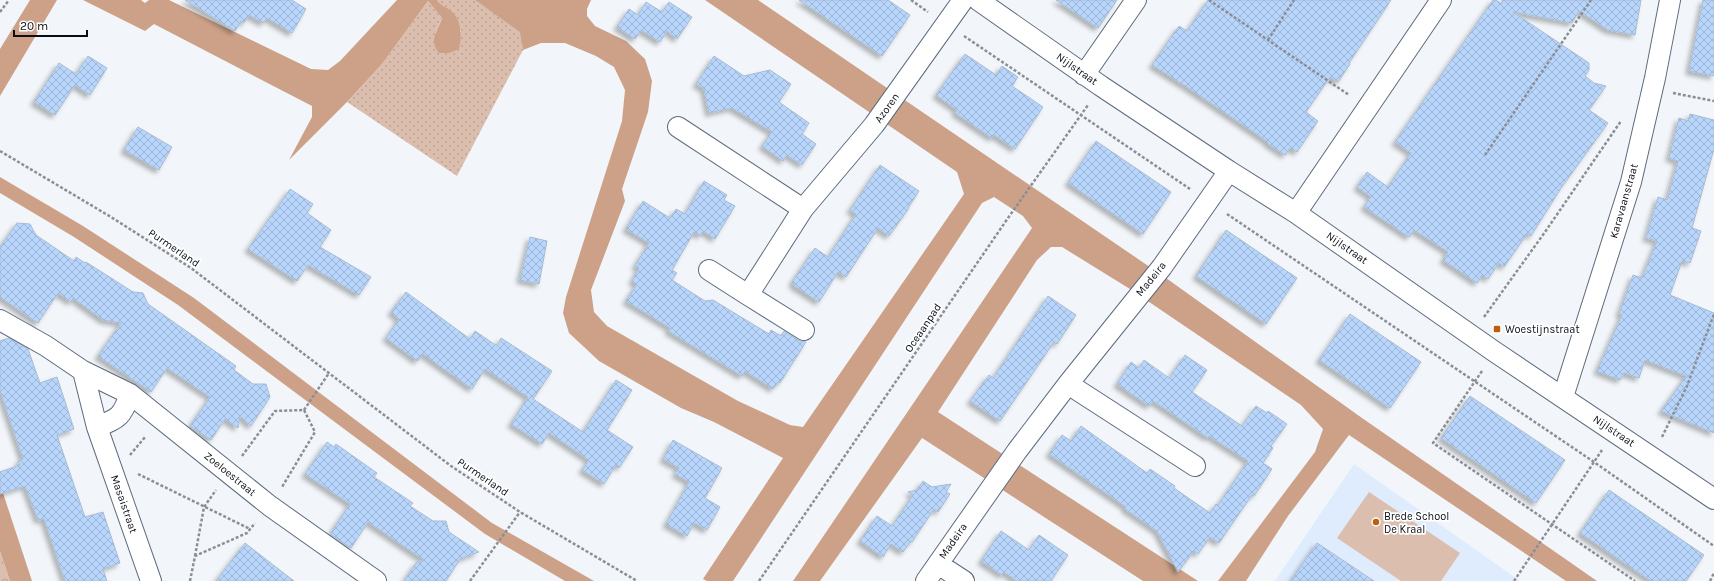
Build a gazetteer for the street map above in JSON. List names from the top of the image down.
{
  "streets": {
    "street": [
      "Nijlstraat",
      "Azoren",
      "Karavaanstraat",
      "Madeira",
      "Zoeloestraat",
      "Masaistraat"
    ],
    "path": ["Purmerland", "Oceaanpad"]
  },
  "crossings": [
    ["Nijlstraat", "Karavaanstraat"],
    ["Nijlstraat", "Madeira"],
    ["Nijlstraat", "Oceaanpad"],
    ["Zoeloestraat", "Masaistraat"]
  ],
  "places": {
    "transit": ["Woestijnstraat"],
    "other": ["Brede School De Kraal"]
  },
  "scale_bar": "20 m"
}
